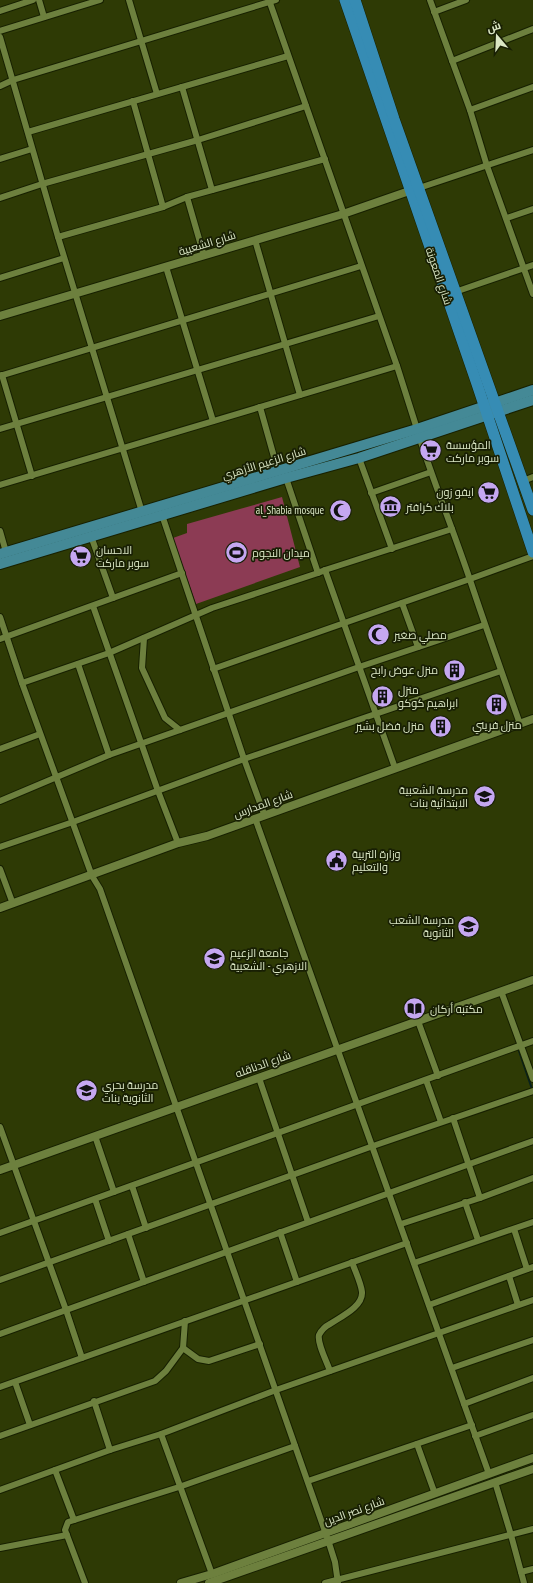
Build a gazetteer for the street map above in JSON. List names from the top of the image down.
{
  "streets": {
    "highway": ["شارع المعونة"],
    "main road": ["شارع الزعيم الأزهري"],
    "street": [
      "شارع الشعبية",
      "شارع المدارس",
      "شارع الدناقله",
      "شارع نصر الدين"
    ]
  },
  "crossings": [
    ["شارع الشعبية", "شارع المعونة"],
    ["شارع المعونة", "شارع الزعيم الأزهري"]
  ],
  "places": {
    "supermarket": ["المؤسسة سوبر ماركت", "ايفو زون", "الاحسان سوبر ماركت"],
    "museum": ["بلاك كرافتر"],
    "mosque": ["al_Shabia mosque", "مصلي صغير"],
    "sports": ["ميدان النجوم"],
    "building": [
      "منزل عوض رابح",
      "منزل ابراهيم كوكو",
      "منزل فريني",
      "منزل فضل بشير"
    ],
    "school or university": [
      "مدرسة الشعبية الابتدائية بنات",
      "مدرسة الشعب الثانوية",
      "جامعة الزعيم الازهري - الشعبية",
      "مدرسة بحري الثانوية بنات"
    ],
    "public building": ["وزارة التربية والتعليم"],
    "library": ["مكتبه أركان"]
  },
  "north": "top"
}
